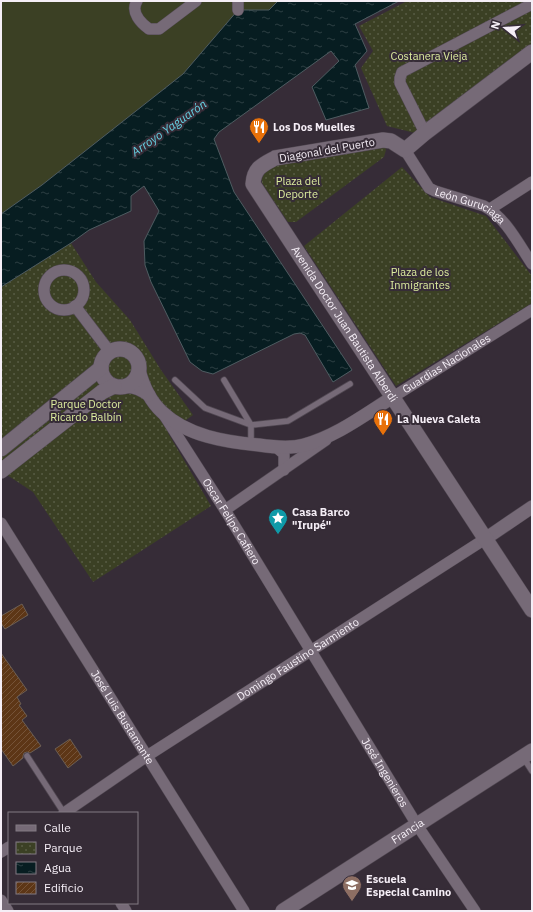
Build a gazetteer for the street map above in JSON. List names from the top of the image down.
{
  "streets": {
    "main road": ["Diagonal del Puerto", "Avenida Doctor Juan Bautista Alberdi", "Francia"],
    "street": [
      "León Guruciaga",
      "Guardias Nacionales",
      "Oscar Felipe Cafiero",
      "Domingo Faustino Sarmiento",
      "José Luis Bustamante",
      "José Ingenieros"
    ]
  },
  "crossings": [
    ["Diagonal del Puerto", "León Guruciaga"],
    ["Diagonal del Puerto", "Avenida Doctor Juan Bautista Alberdi"],
    ["Avenida Doctor Juan Bautista Alberdi", "Guardias Nacionales"],
    ["Avenida Doctor Juan Bautista Alberdi", "Domingo Faustino Sarmiento"],
    ["Guardias Nacionales", "Oscar Felipe Cafiero"],
    ["Oscar Felipe Cafiero", "Domingo Faustino Sarmiento"],
    ["Oscar Felipe Cafiero", "José Ingenieros"],
    ["Domingo Faustino Sarmiento", "José Luis Bustamante"],
    ["Domingo Faustino Sarmiento", "José Ingenieros"],
    ["José Ingenieros", "Francia"]
  ],
  "water": ["Arroyo Yaguarón"],
  "parks": [
    "Costanera Vieja",
    "Plaza del Deporte",
    "Plaza de los Inmigrantes",
    "Parque Doctor Ricardo Balbín"
  ],
  "places": {
    "restaurant": ["Los Dos Muelles", "La Nueva Caleta"],
    "place": ["Casa Barco \"Irupé\""],
    "school or university": ["Escuela Especial Camino"]
  },
  "legend": [
    "Calle",
    "Parque",
    "Agua",
    "Edificio"
  ],
  "north": "left"
}
